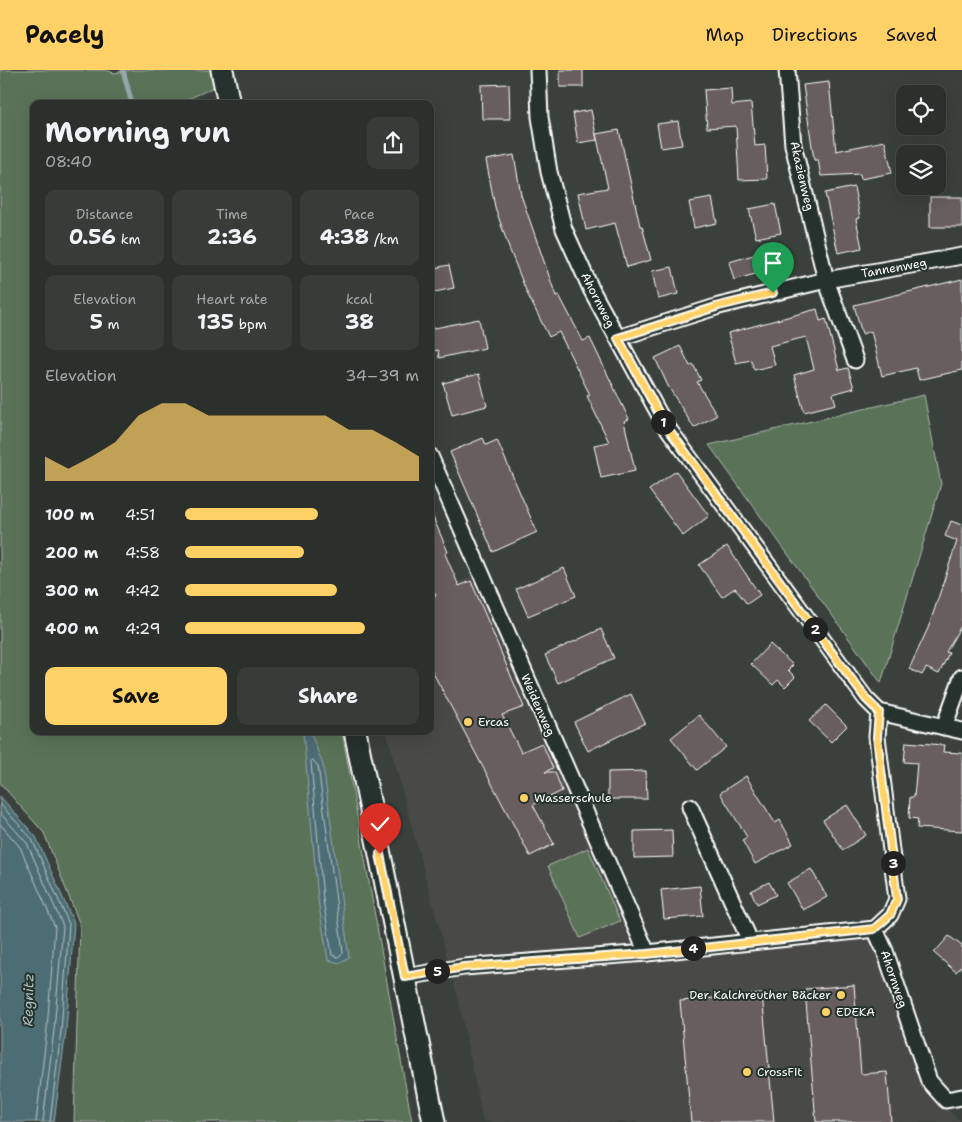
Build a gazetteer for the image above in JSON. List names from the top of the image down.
{
  "streets": {
    "street": [
      "Akazienweg",
      "Tannenweg",
      "Ahornweg",
      "Weidenweg"
    ]
  },
  "crossings": [
    ["Akazienweg", "Tannenweg"],
    ["Tannenweg", "Ahornweg"]
  ],
  "water": ["Regnitz"],
  "places": [
    "Ercas",
    "Wasserschule",
    "Der Kalchreuther Bäcker",
    "EDEKA",
    "CrossFit"
  ],
  "page": {
    "header": "Pacely",
    "nav": ["Map", "Directions", "Saved"],
    "heading": ["Morning run", "08:40"],
    "stats": [
      ["Distance", "0.56 km"],
      ["Time", "2:36"],
      ["Pace", "4:38 /km"],
      ["Elevation", "5 m"],
      ["Heart rate", "135 bpm"],
      ["kcal", "38"]
    ],
    "chart": ["Elevation", "34–39 m"],
    "pins": [
      "1",
      "2",
      "3",
      "4",
      "5"
    ],
    "list": [
      {
        "name": "100 m",
        "note": "4:51"
      },
      {
        "name": "200 m",
        "note": "4:58"
      },
      {
        "name": "300 m",
        "note": "4:42"
      },
      {
        "name": "400 m",
        "note": "4:29"
      }
    ],
    "buttons": ["Save", "Share"]
  }
}
